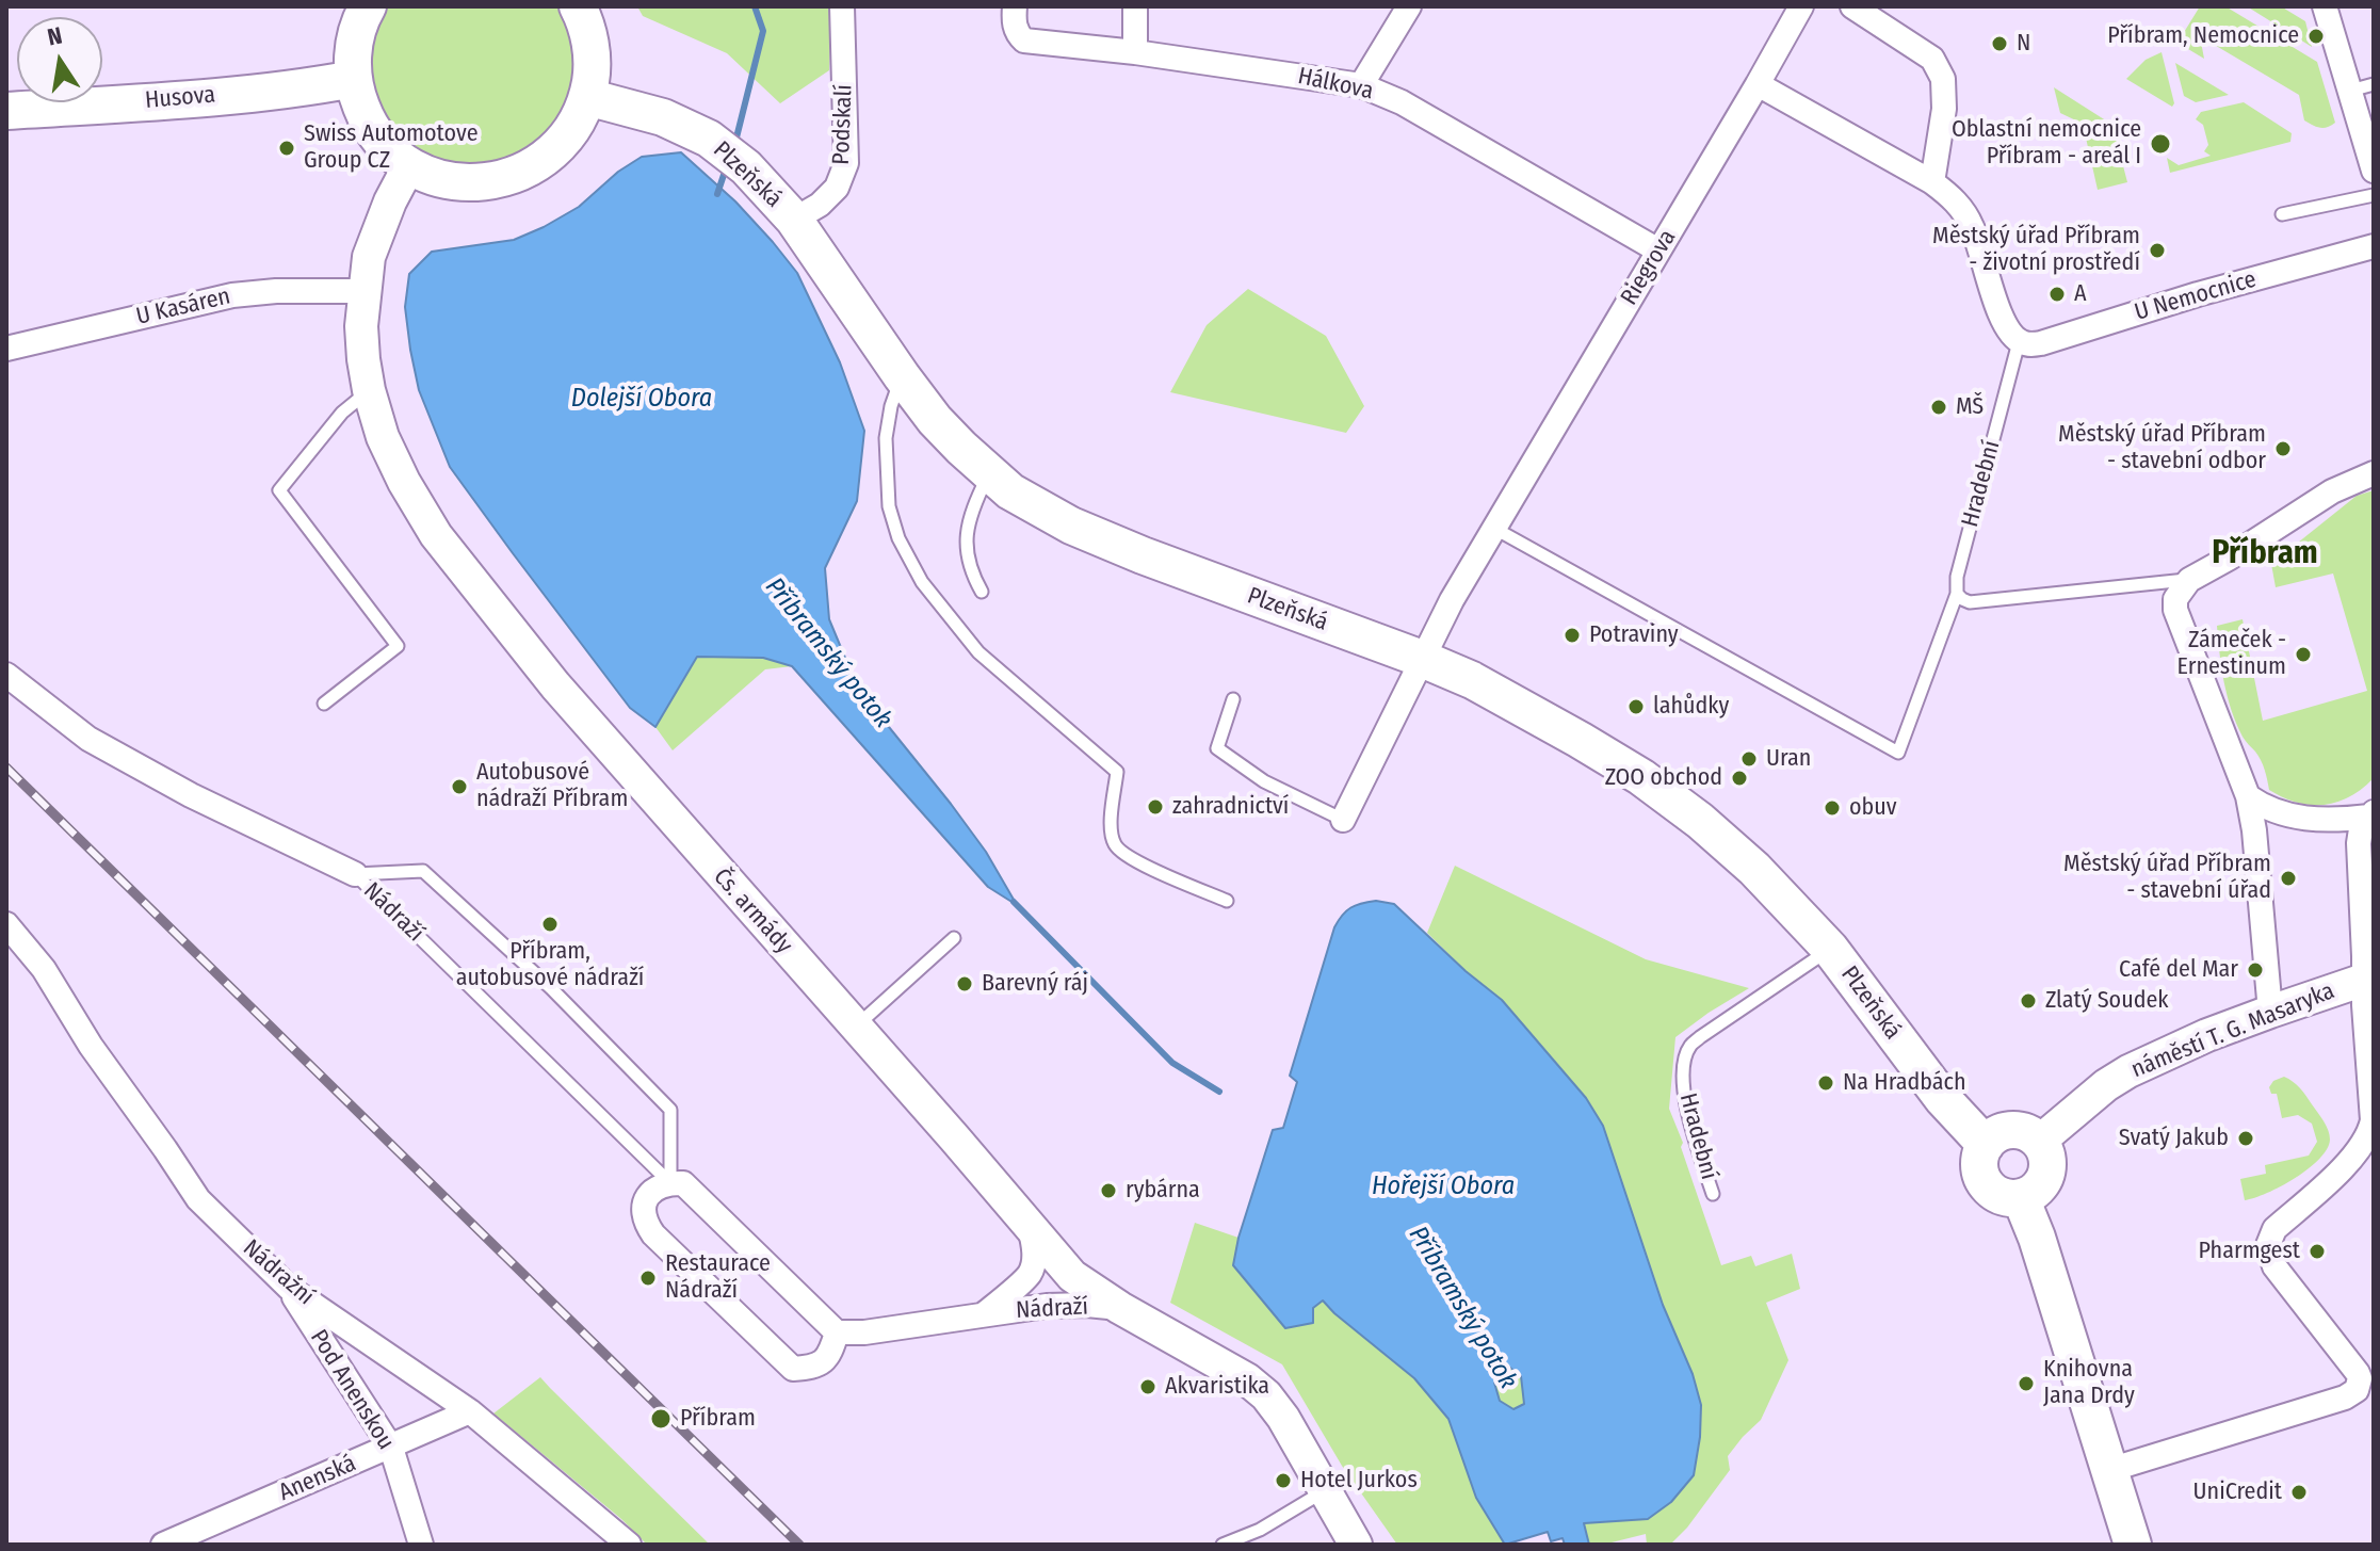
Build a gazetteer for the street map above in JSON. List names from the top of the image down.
{
  "streets": {
    "main road": ["Husova", "Plzeňská"],
    "street": [
      "Hálkova",
      "Podskalí",
      "Riegrova",
      "U Nemocnice",
      "U Kasáren",
      "Čs. armády",
      "Nádraží",
      "náměstí T. G. Masaryka",
      "Nádražní",
      "Pod Anenskou",
      "Anenská"
    ],
    "lane": ["Hradební"]
  },
  "crossings": [
    ["Hálkova", "Riegrova"],
    ["Podskalí", "Plzeňská"],
    ["Plzeňská", "Riegrova"],
    ["Plzeňská", "Hradební"],
    ["Plzeňská", "náměstí T. G. Masaryka"],
    ["Riegrova", "Hradební"],
    ["U Nemocnice", "Hradební"],
    ["U Kasáren", "Čs. armády"],
    ["Čs. armády", "Nádraží"],
    ["Nádražní", "Pod Anenskou"],
    ["Nádražní", "Anenská"],
    ["Pod Anenskou", "Anenská"]
  ],
  "districts": ["Příbram"],
  "water": ["Dolejší Obora", "Příbramský potok", "Hořejší Obora"],
  "places": [
    "Příbram, Nemocnice",
    "N",
    "Oblastní nemocnice Příbram - areál I",
    "Swiss Automotove Group CZ",
    "Městský úřad Příbram - životní prostředí",
    "A",
    "MŠ",
    "Městský úřad Příbram - stavební odbor",
    "Potraviny",
    "Zámeček - Ernestinum",
    "lahůdky",
    "Uran",
    "ZOO obchod",
    "Autobusové nádraží Příbram",
    "zahradnictví",
    "obuv",
    "Městský úřad Příbram - stavební úřad",
    "Příbram, autobusové nádraží",
    "Café del Mar",
    "Barevný ráj",
    "Zlatý Soudek",
    "Na Hradbách",
    "Svatý Jakub",
    "rybárna",
    "Pharmgest",
    "Restaurace Nádraží",
    "Knihovna Jana Drdy",
    "Akvaristika",
    "Příbram",
    "Hotel Jurkos",
    "UniCredit"
  ],
  "north": "top"
}
